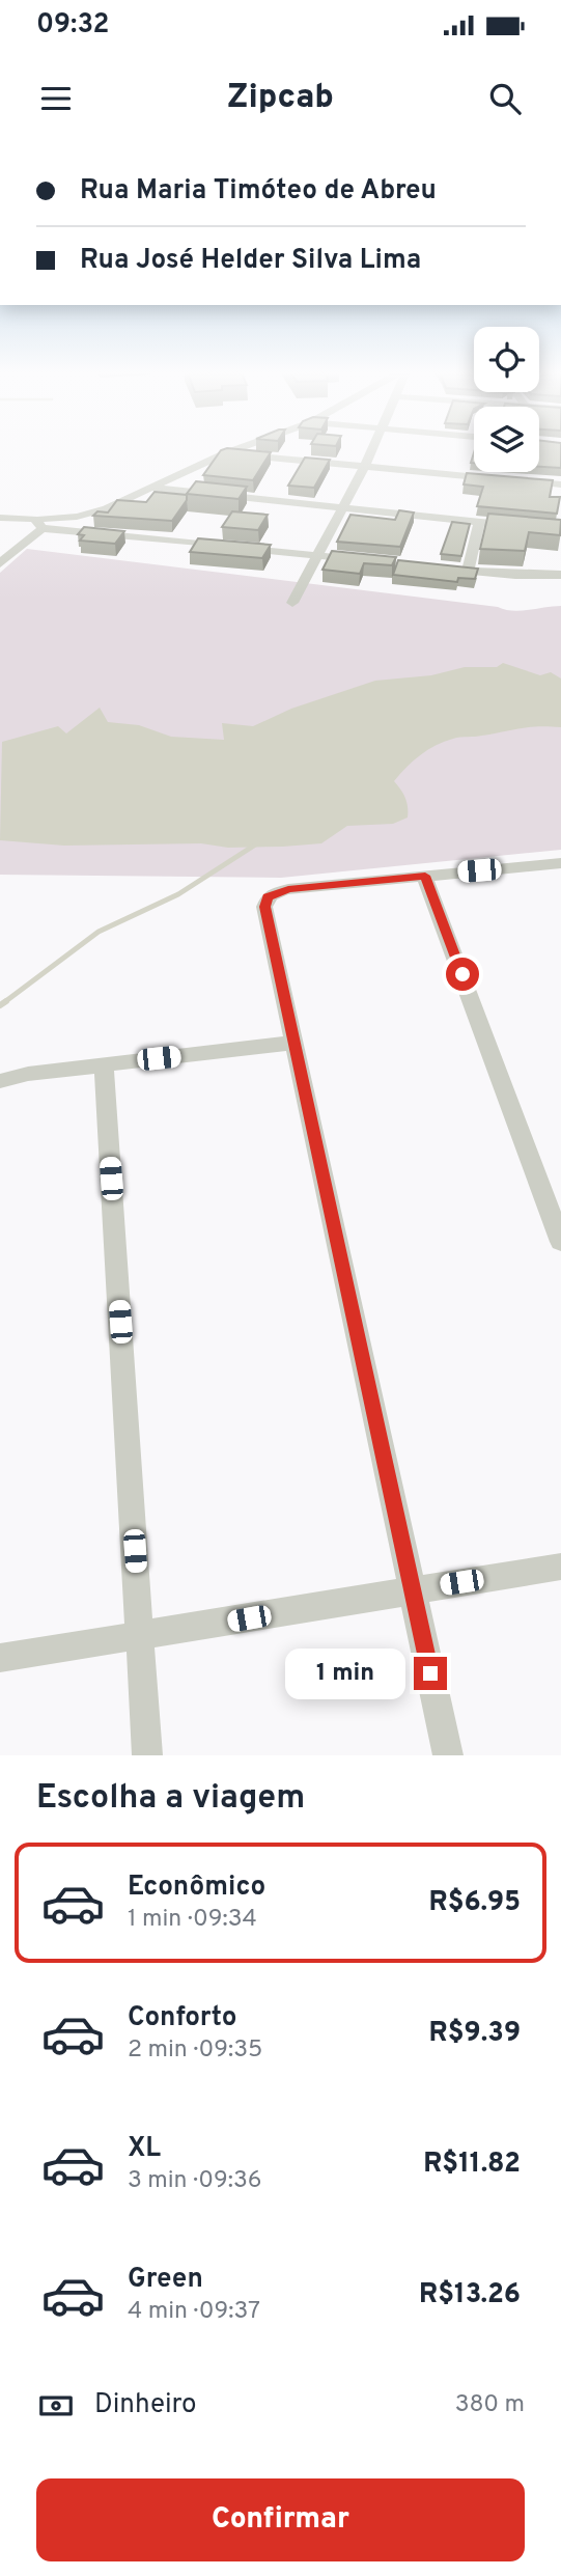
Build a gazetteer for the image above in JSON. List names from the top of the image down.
{
  "page": {
    "status": "09:32",
    "header": "Zipcab",
    "banner": ["Rua Maria Timóteo de Abreu", "Rua José Helder Silva Lima"],
    "bubble": "1 min",
    "heading": "Escolha a viagem",
    "list": [
      {
        "name": "Econômico",
        "note": "1 min · 09:34",
        "value": "R$6.95"
      },
      {
        "name": "Conforto",
        "note": "2 min · 09:35",
        "value": "R$9.39"
      },
      {
        "name": "XL",
        "note": "3 min · 09:36",
        "value": "R$11.82"
      },
      {
        "name": "Green",
        "note": "4 min · 09:37",
        "value": "R$13.26"
      }
    ],
    "pay": ["Dinheiro", "380 m"],
    "buttons": "Confirmar"
  }
}
